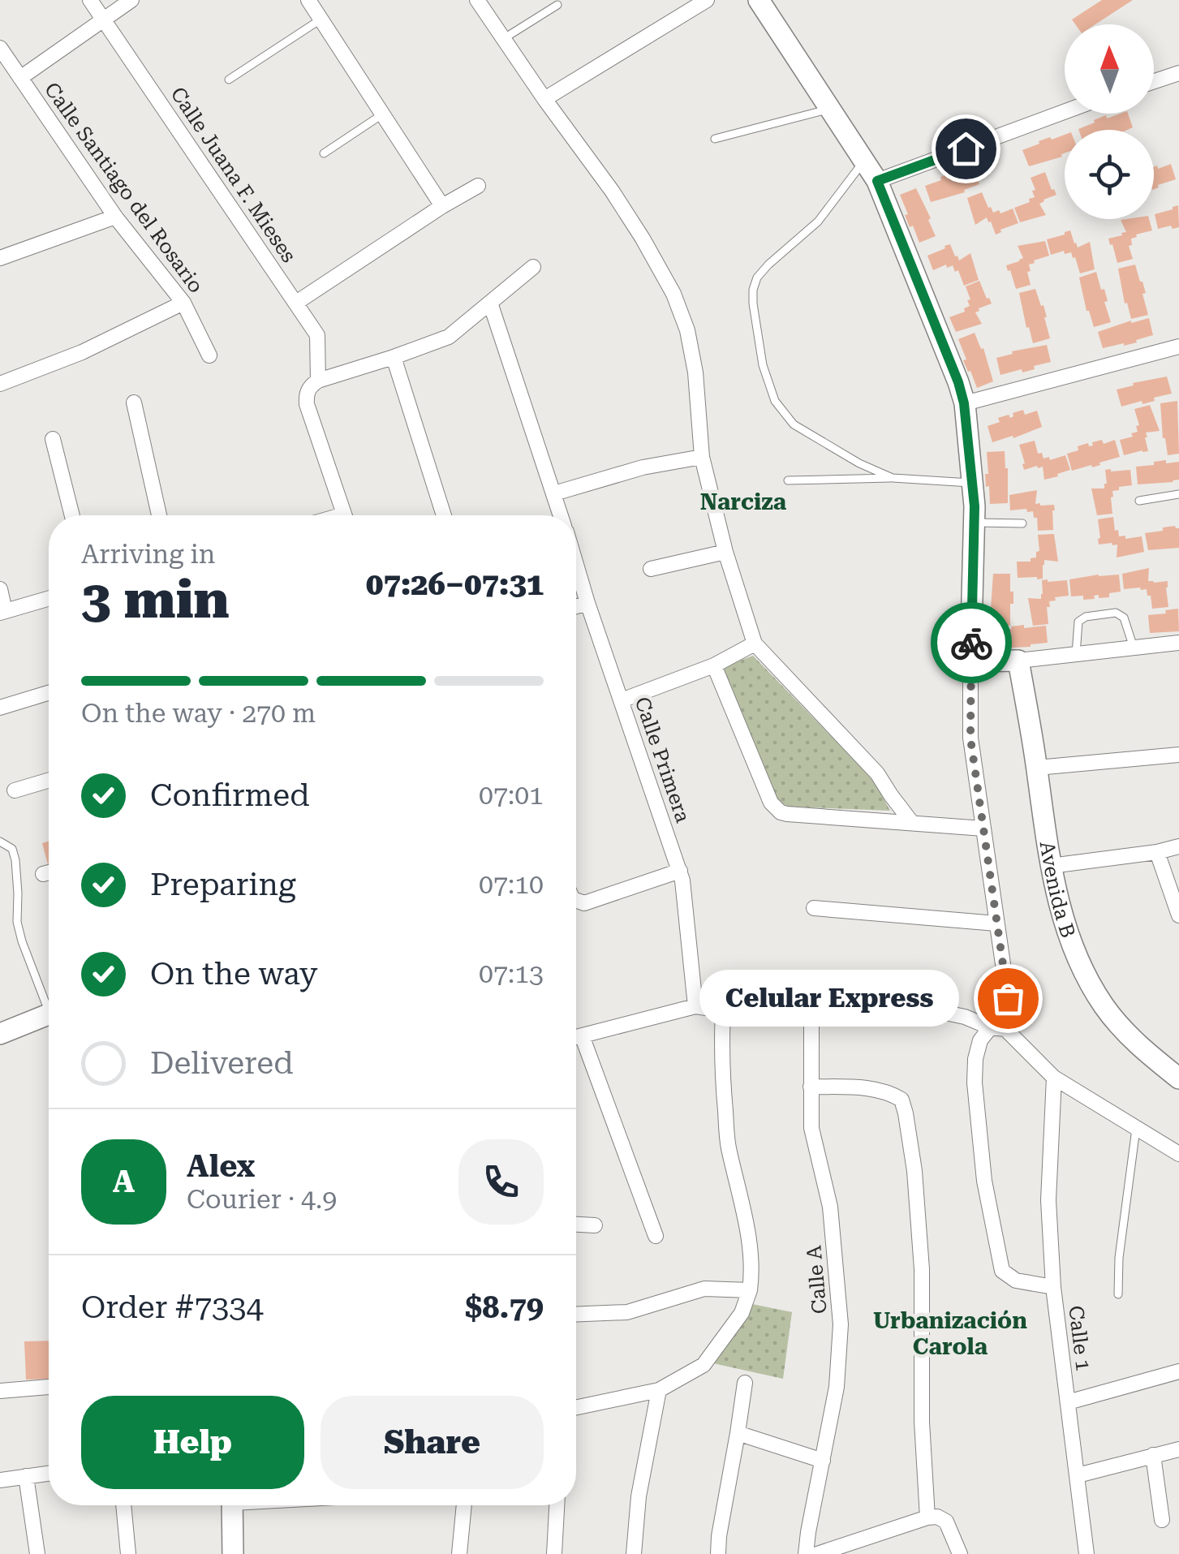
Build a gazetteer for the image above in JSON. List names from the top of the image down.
{
  "streets": {
    "main road": ["Avenida B"],
    "street": [
      "Calle Juana F. Mieses",
      "Calle Santiago del Rosario",
      "Calle Primera",
      "Calle A",
      "Calle 1"
    ]
  },
  "districts": ["Narciza", "Urbanización Carola"],
  "places": ["Celular Express"],
  "north": "top",
  "page": {
    "heading": ["3 min", "Arriving in", "07:26–07:31"],
    "panel": [
      "Alex",
      "Courier · 4.9",
      "Order #7334",
      "$8.79"
    ],
    "bar": "On the way · 270 m",
    "list": [
      ["Confirmed", "07:01"],
      ["Preparing", "07:10"],
      ["On the way", "07:13"],
      "Delivered"
    ],
    "bubble": "Celular Express",
    "round": "A",
    "buttons": ["Help", "Share"]
  }
}
